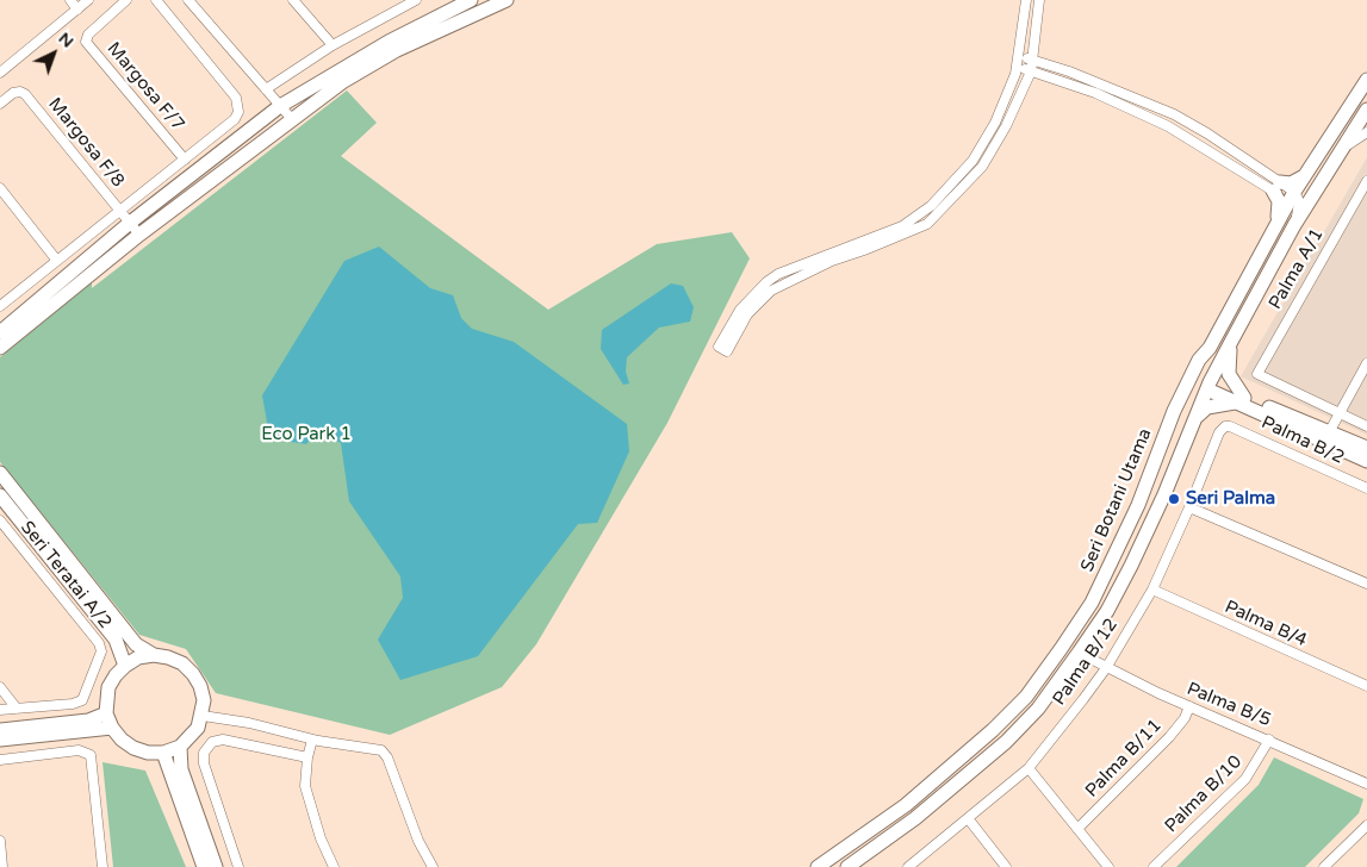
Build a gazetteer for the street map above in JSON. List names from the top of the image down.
{
  "streets": {
    "street": [
      "Margosa F/7",
      "Margosa F/8",
      "Palma A/1",
      "Palma B/2",
      "Seri Botani Utama",
      "Seri Teratai A/2",
      "Palma B/4",
      "Palma B/12",
      "Palma B/5",
      "Palma B/11",
      "Palma B/10"
    ]
  },
  "crossings": [
    ["Palma B/2", "Palma B/12"],
    ["Seri Botani Utama", "Palma B/5"],
    ["Palma B/4", "Palma B/12"],
    ["Palma B/12", "Palma B/5"],
    ["Palma B/5", "Palma B/11"],
    ["Palma B/5", "Palma B/10"]
  ],
  "parks": ["Eco Park 1"],
  "places": ["Seri Palma"],
  "north": "top right"
}
